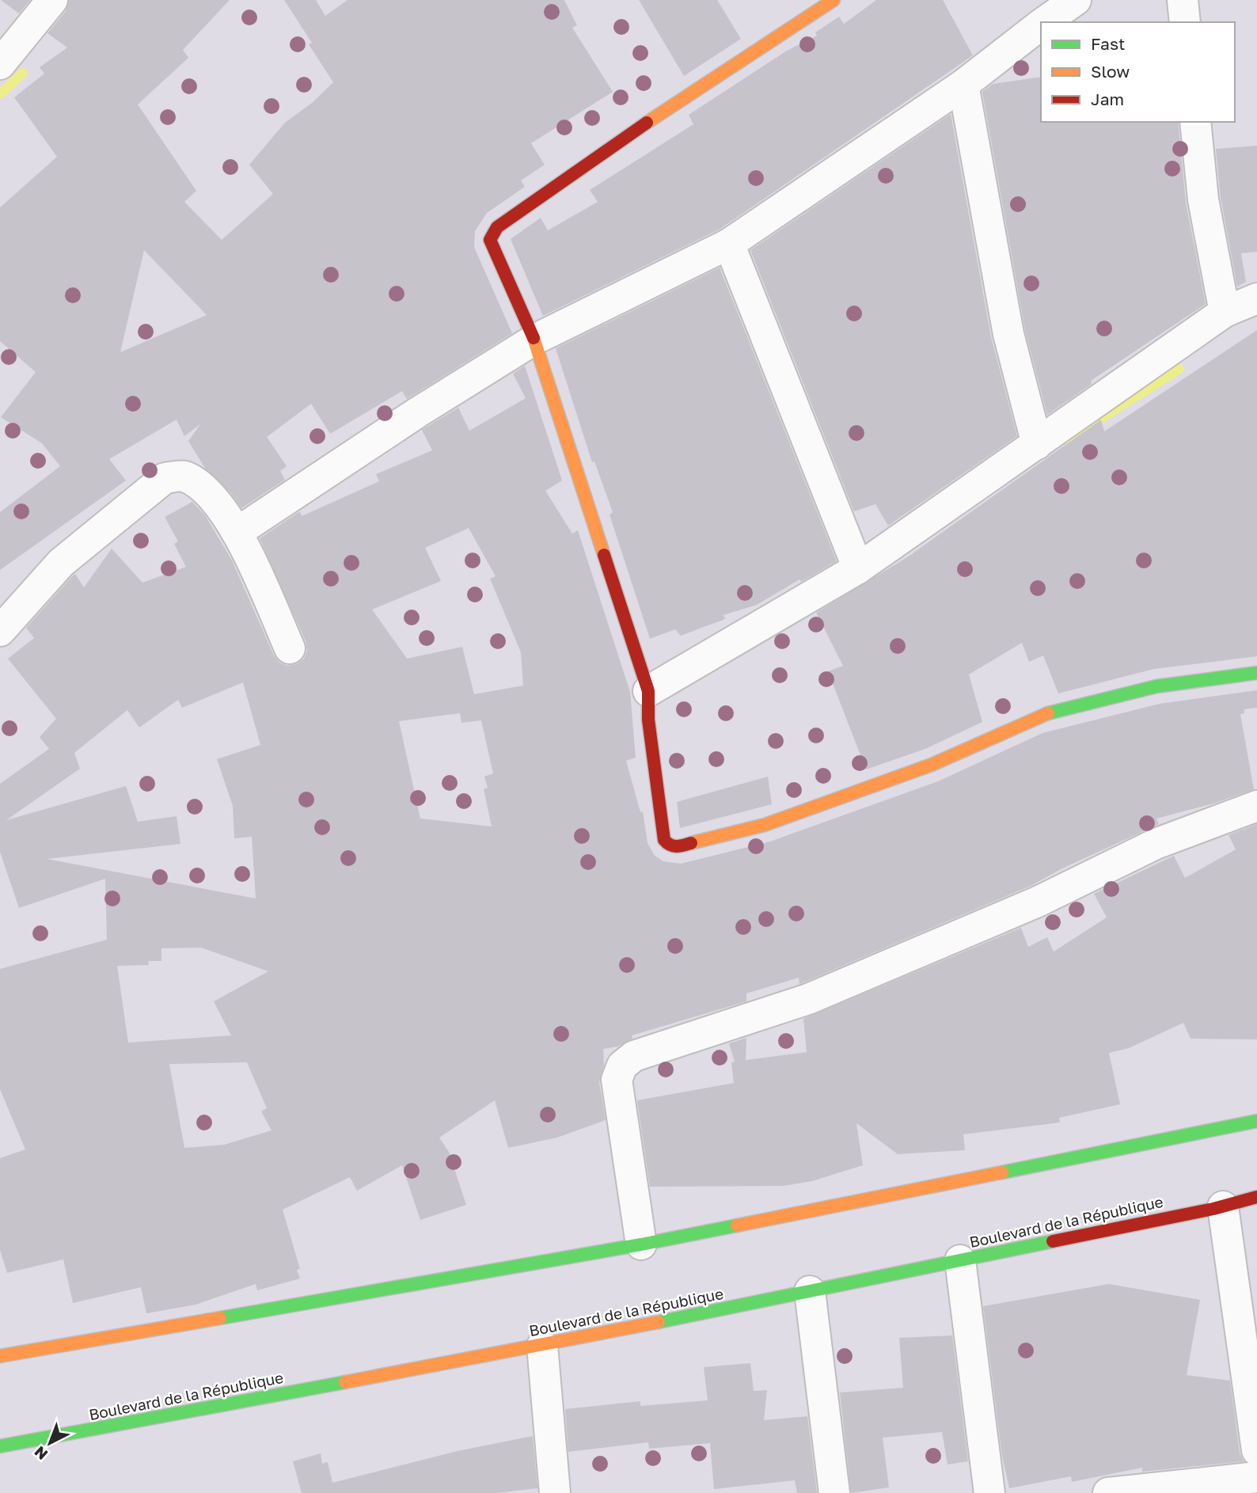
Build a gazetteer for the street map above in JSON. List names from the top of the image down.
{
  "streets": {
    "main road": ["Boulevard de la République"]
  },
  "legend": ["Fast", "Slow", "Jam"],
  "north": "bottom left"
}
